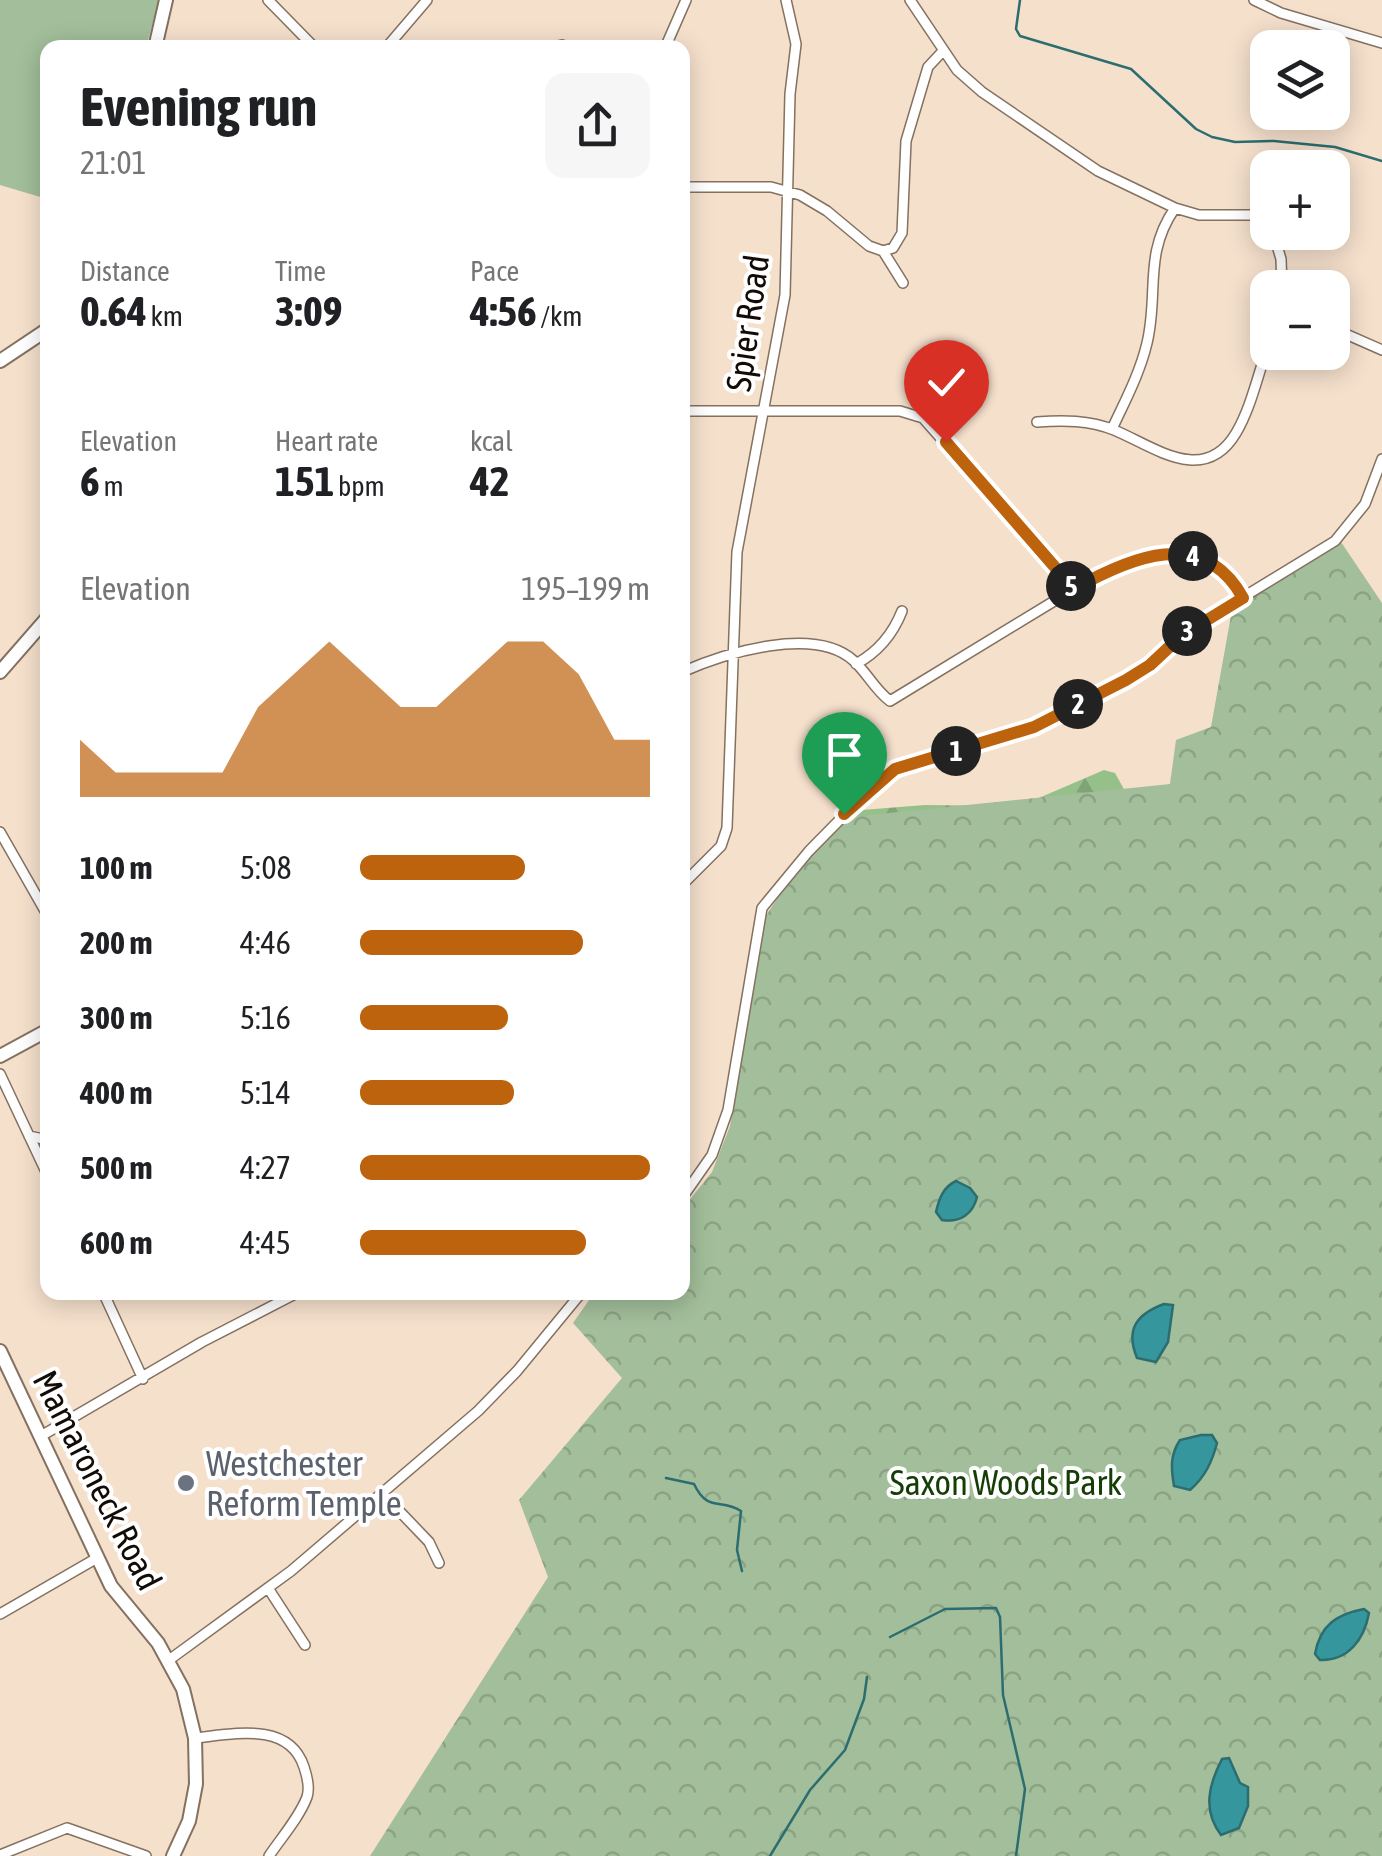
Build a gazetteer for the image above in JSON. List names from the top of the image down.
{
  "streets": {
    "street": ["Spier Road", "Mamaroneck Road"]
  },
  "parks": ["Saxon Woods Park"],
  "places": ["Westchester Reform Temple"],
  "page": {
    "map_buttons": ["+", "−"],
    "heading": ["Evening run", "21:01"],
    "stats": [
      ["Distance", "0.64 km"],
      ["Time", "3:09"],
      ["Pace", "4:56 /km"],
      ["Elevation", "6 m"],
      ["Heart rate", "151 bpm"],
      ["kcal", "42"]
    ],
    "pins": [
      "4",
      "5",
      "3",
      "2",
      "1"
    ],
    "chart": ["Elevation", "195–199 m"],
    "list": [
      {
        "name": "100 m",
        "note": "5:08"
      },
      {
        "name": "200 m",
        "note": "4:46"
      },
      {
        "name": "300 m",
        "note": "5:16"
      },
      {
        "name": "400 m",
        "note": "5:14"
      },
      {
        "name": "500 m",
        "note": "4:27"
      },
      {
        "name": "600 m",
        "note": "4:45"
      }
    ]
  }
}
